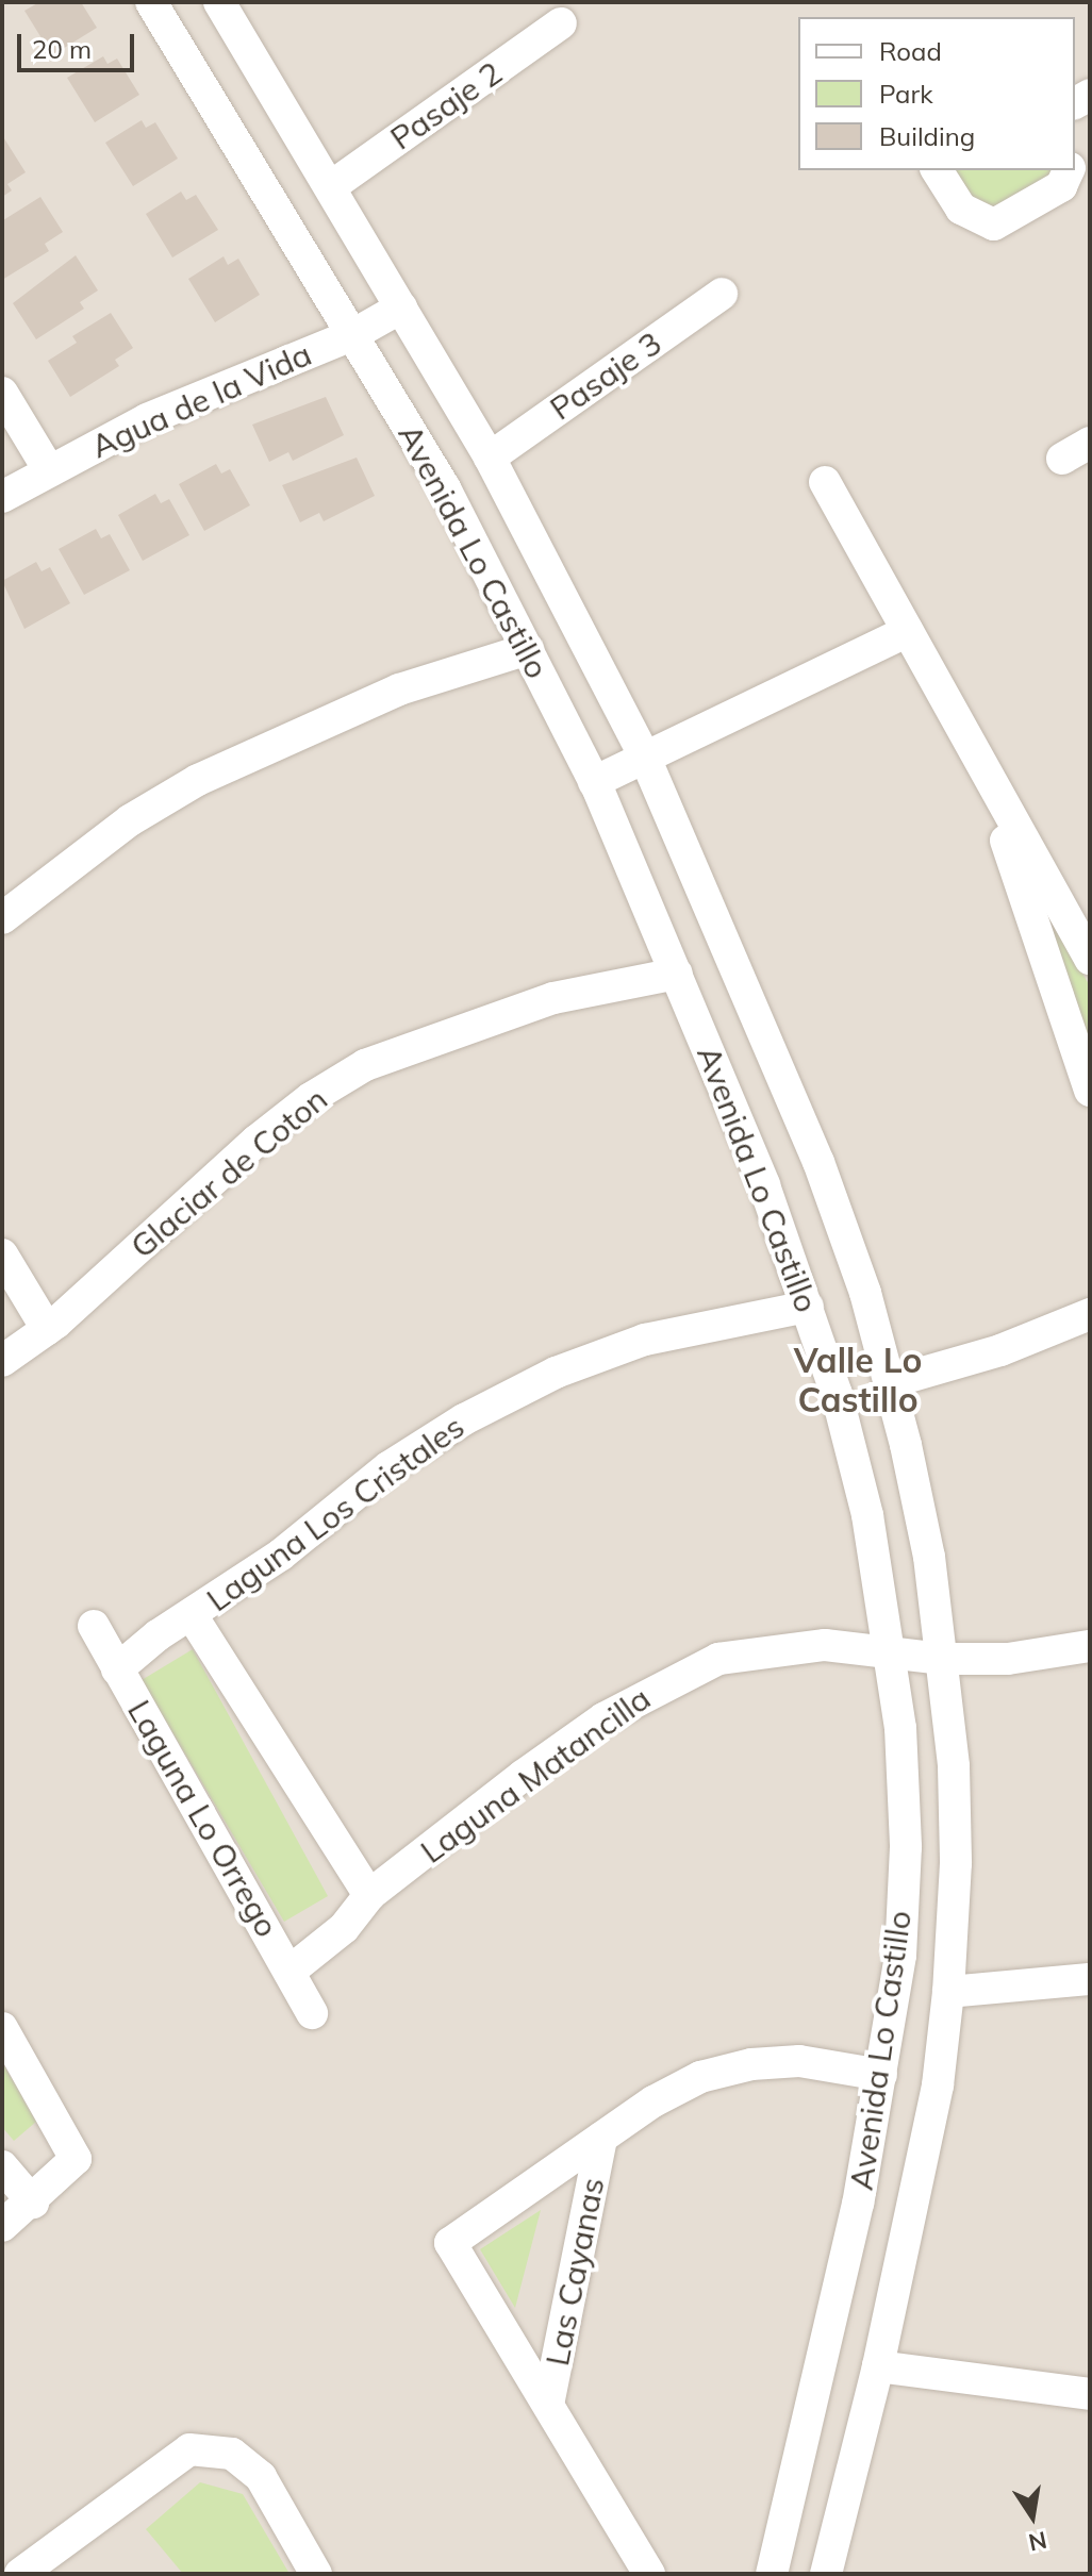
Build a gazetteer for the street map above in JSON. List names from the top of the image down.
{
  "streets": {
    "street": [
      "Pasaje 2",
      "Pasaje 3",
      "Agua de la Vida",
      "Avenida Lo Castillo",
      "Glaciar de Coton",
      "Laguna Los Cristales",
      "Laguna Matancilla",
      "Laguna Lo Orrego",
      "Las Cayanas"
    ]
  },
  "crossings": [
    ["Pasaje 2", "Avenida Lo Castillo"],
    ["Pasaje 3", "Avenida Lo Castillo"],
    ["Agua de la Vida", "Avenida Lo Castillo"],
    ["Avenida Lo Castillo", "Glaciar de Coton"],
    ["Avenida Lo Castillo", "Laguna Los Cristales"],
    ["Avenida Lo Castillo", "Laguna Matancilla"],
    ["Avenida Lo Castillo", "Las Cayanas"],
    ["Laguna Los Cristales", "Laguna Lo Orrego"],
    ["Laguna Matancilla", "Laguna Lo Orrego"]
  ],
  "districts": ["Valle Lo Castillo"],
  "legend": ["Road", "Park", "Building"],
  "scale_bar": "20 m",
  "north": "bottom"
}
